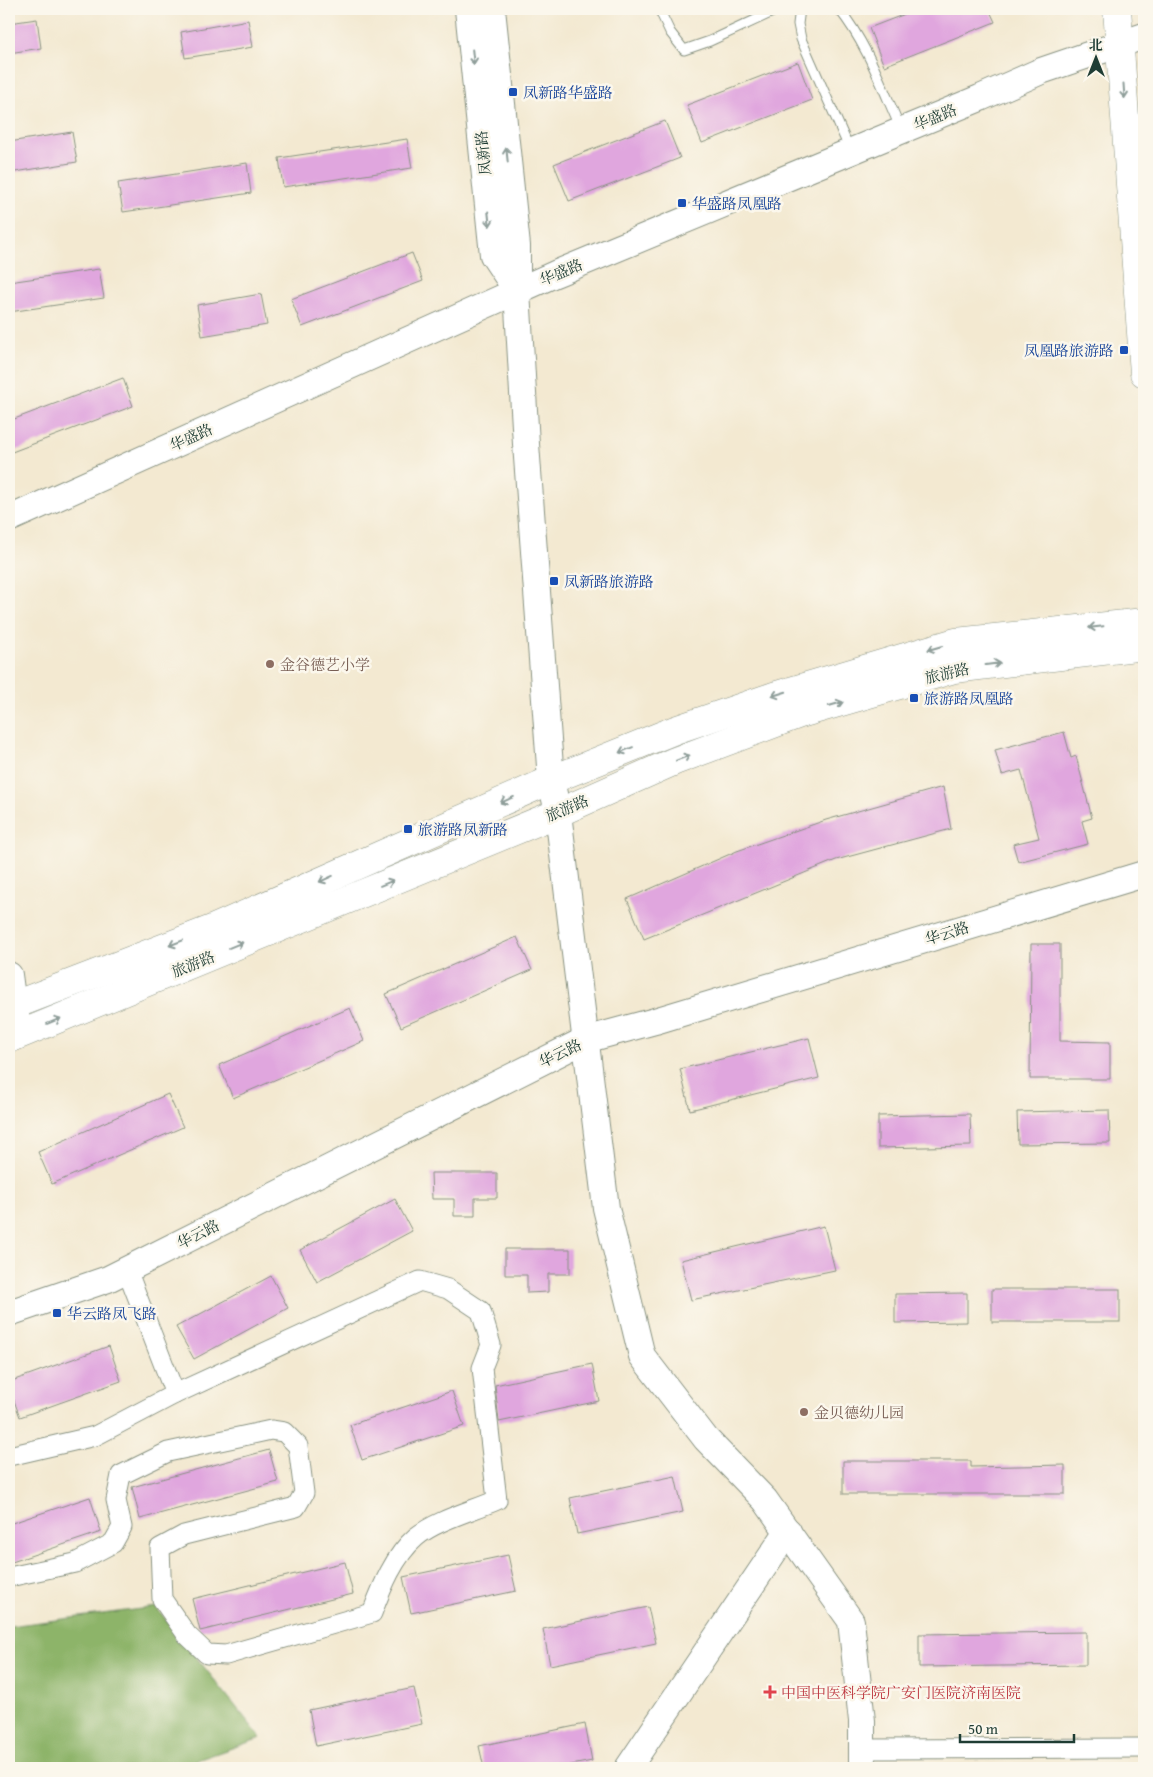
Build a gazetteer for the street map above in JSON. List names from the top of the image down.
{
  "streets": {
    "main road": ["旅游路"],
    "street": ["华盛路", "凤新路", "华云路"]
  },
  "crossings": [
    ["华盛路", "凤新路"]
  ],
  "places": {
    "transit": [
      "凤新路华盛路",
      "华盛路凤凰路",
      "凤凰路旅游路",
      "凤新路旅游路",
      "旅游路凤凰路",
      "旅游路凤新路",
      "华云路凤飞路"
    ],
    "other": ["金谷德艺小学", "金贝德幼儿园"],
    "health": ["中国中医科学院广安门医院济南医院"]
  },
  "scale_bar": "50 m",
  "north": "top"
}
